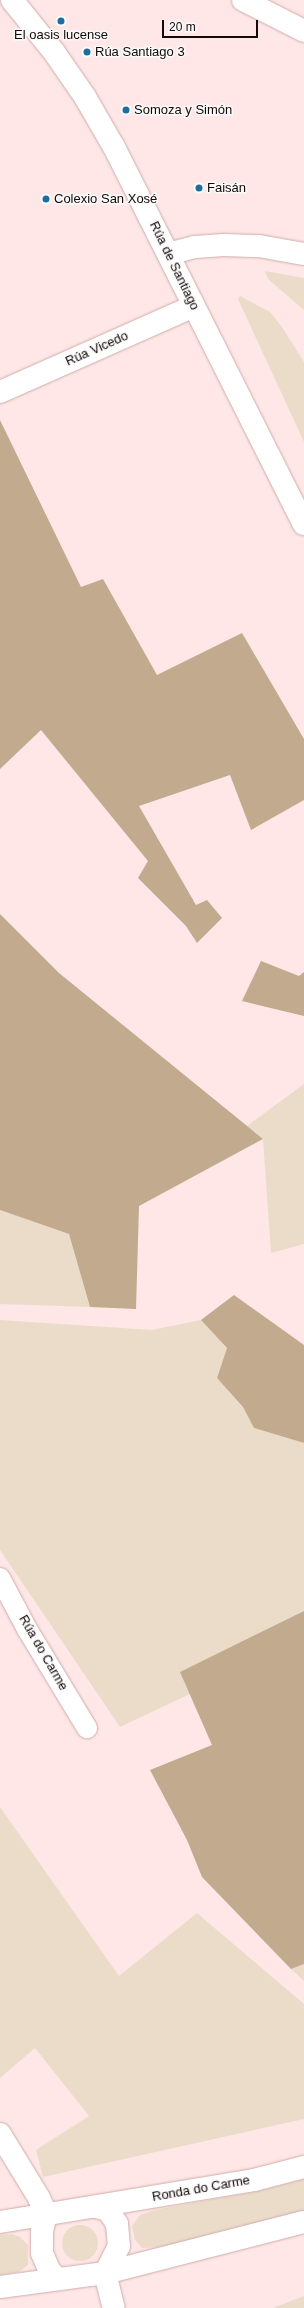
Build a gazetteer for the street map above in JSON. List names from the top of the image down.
{
  "streets": {
    "street": [
      "Rúa de Santiago",
      "Rúa Vicedo",
      "Rúa do Carme",
      "Ronda do Carme"
    ]
  },
  "crossings": [
    ["Rúa de Santiago", "Rúa Vicedo"]
  ],
  "places": [
    "El oasis lucense",
    "Rúa Santiago 3",
    "Somoza y Simón",
    "Faisán",
    "Colexio San Xosé"
  ],
  "scale_bar": "20 m"
}
